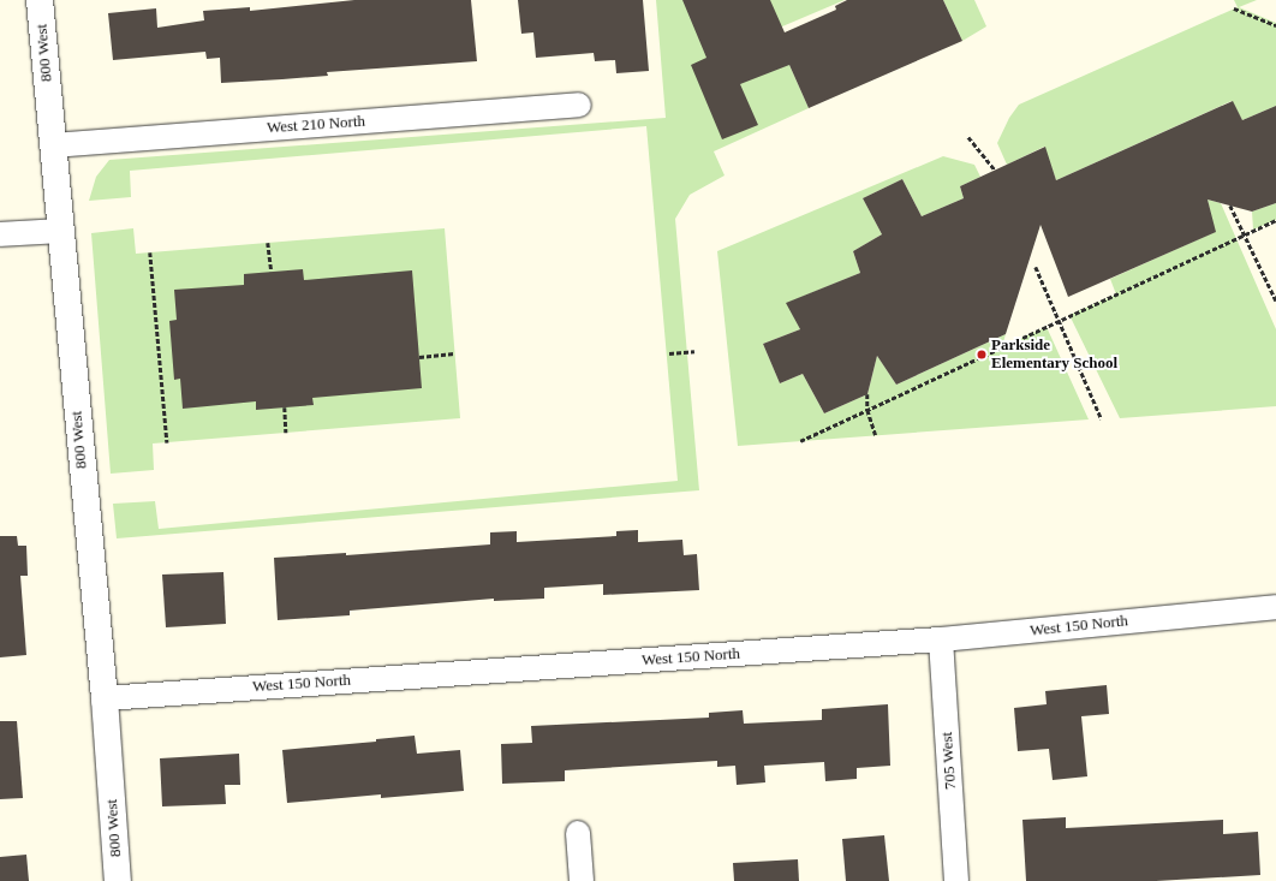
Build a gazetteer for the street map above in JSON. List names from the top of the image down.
{
  "streets": {
    "street": [
      "800 West",
      "West 210 North",
      "West 150 North",
      "705 West"
    ]
  },
  "crossings": [
    ["800 West", "West 210 North"],
    ["800 West", "West 150 North"],
    ["West 150 North", "705 West"]
  ],
  "places": ["Parkside Elementary School"]
}
